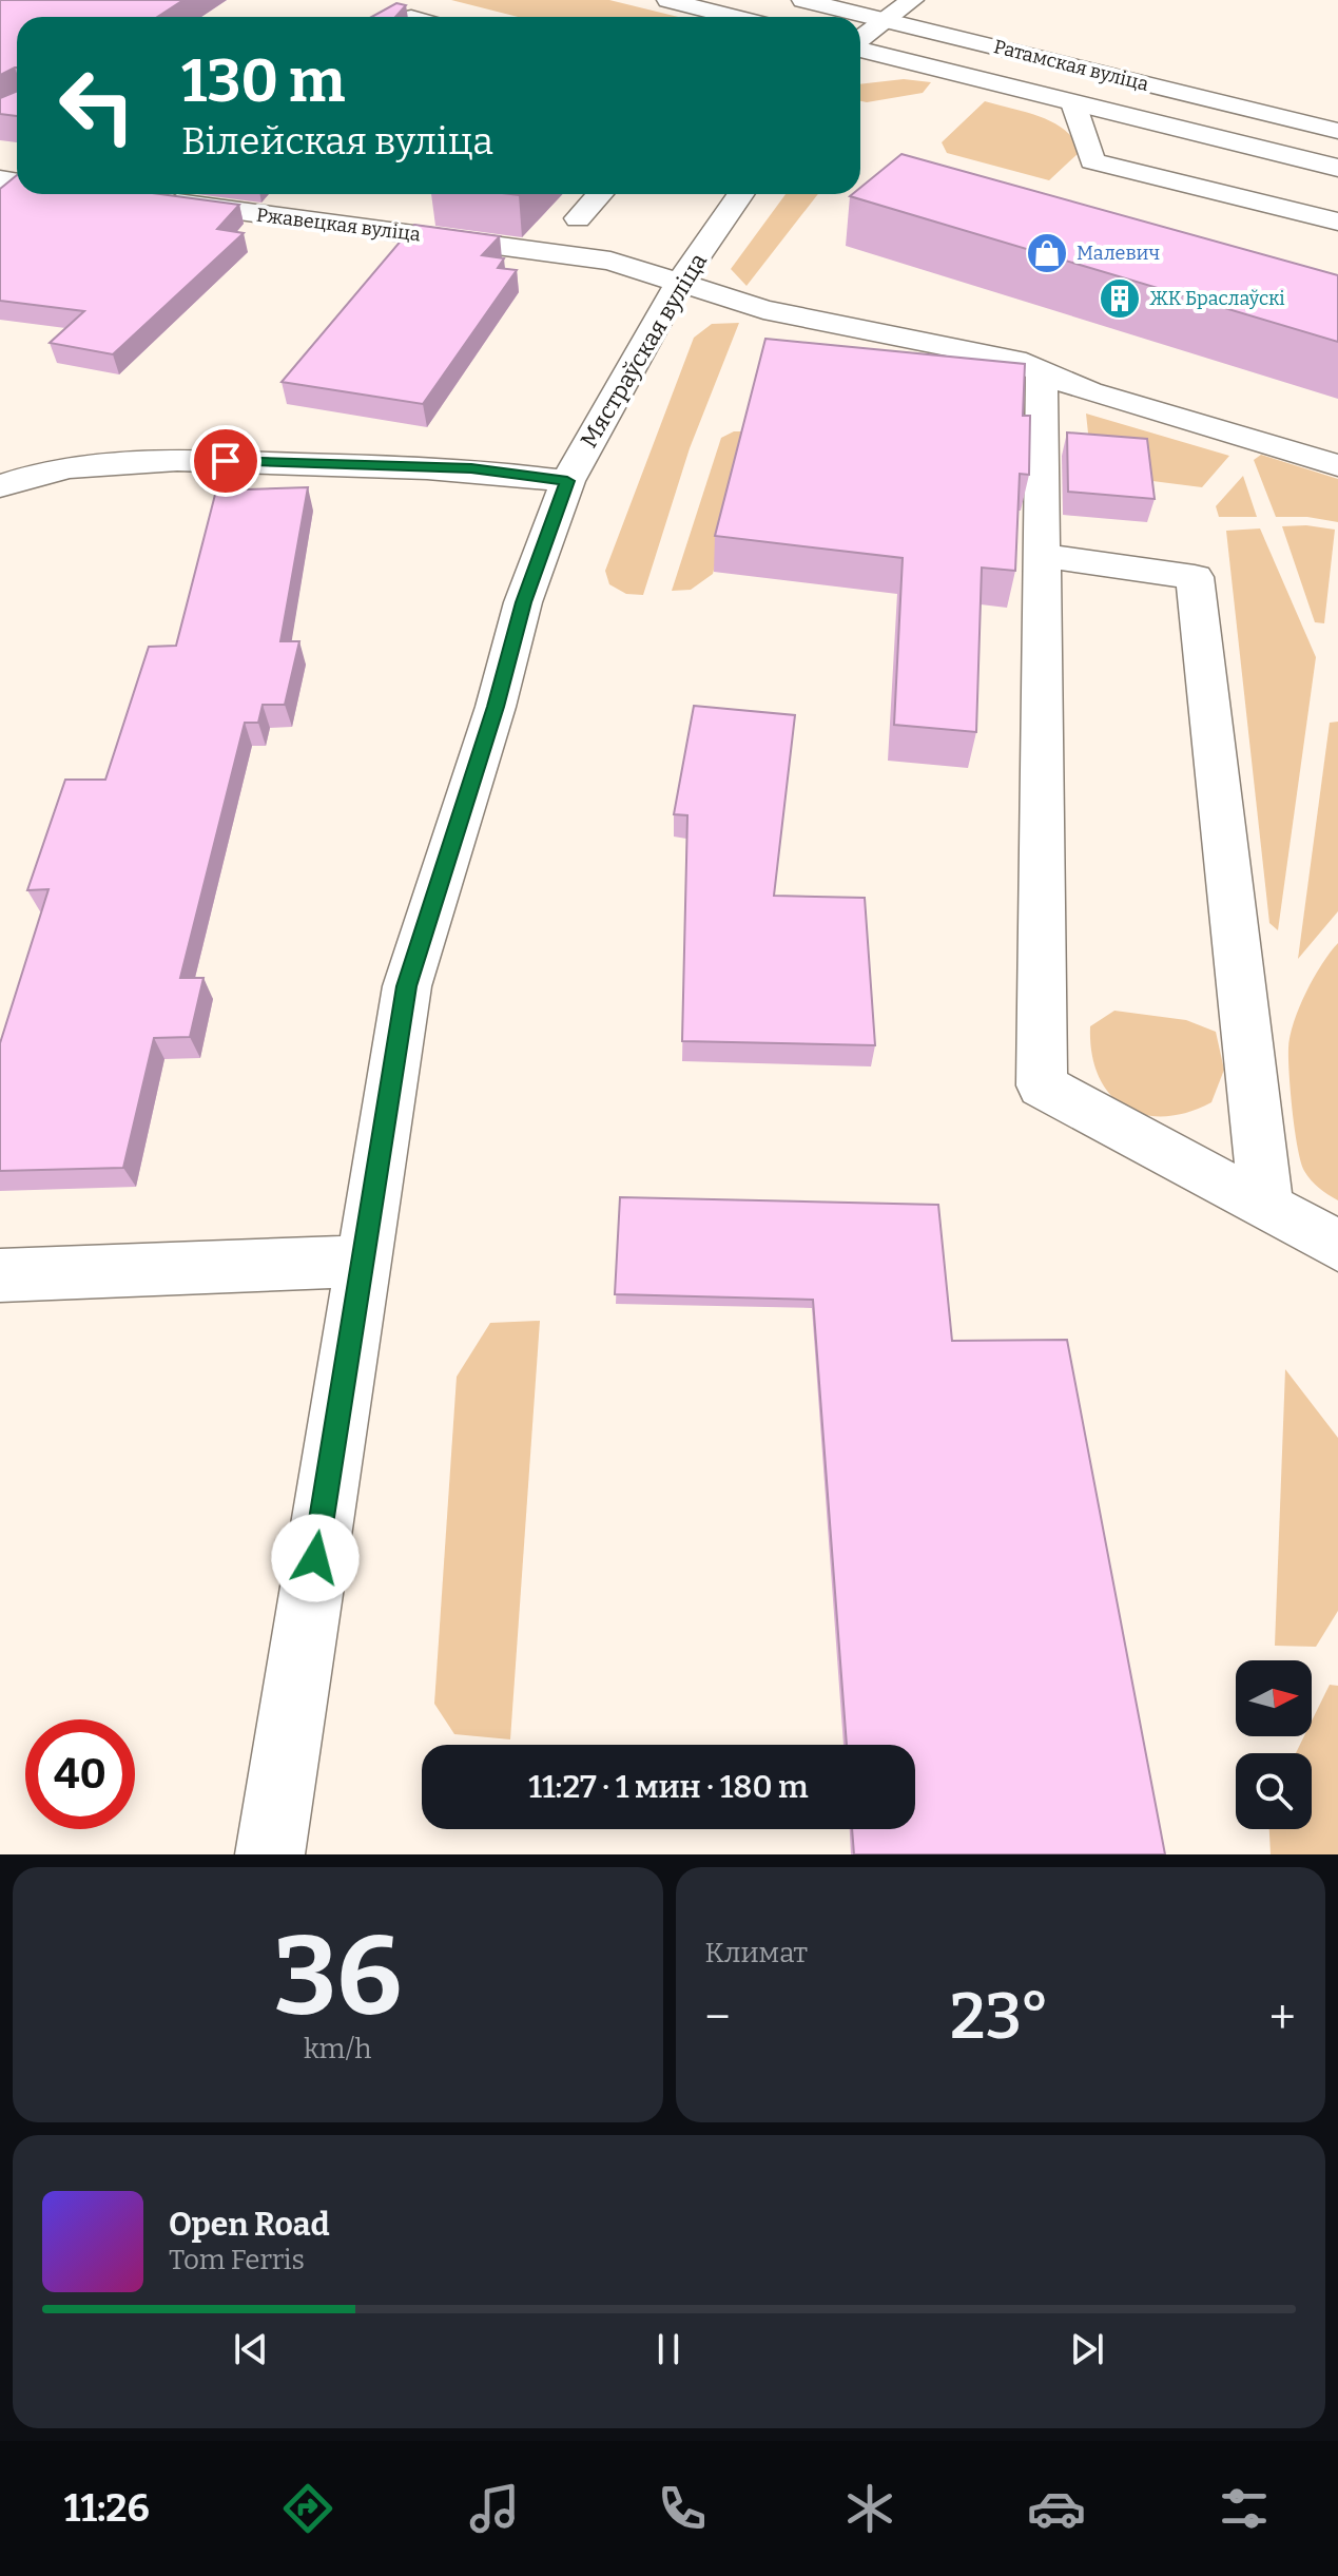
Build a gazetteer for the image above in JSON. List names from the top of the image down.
{
  "streets": {
    "street": ["Ратамская вуліца", "Ржавецкая вуліца", "Мястраўская вуліца"]
  },
  "crossings": [
    ["Ржавецкая вуліца", "Мястраўская вуліца"]
  ],
  "places": {
    "shop": ["Малевич"],
    "building": ["ЖК Браслаўскі"]
  },
  "north": "right",
  "page": {
    "turn": ["130 m", "Вілейская вуліца"],
    "limit": "40",
    "trip": "11:27 · 1 мин · 180 m",
    "tile": [
      ["36", "km/h"],
      "Климат"
    ],
    "heat": ["−", "23°", "+"],
    "song": ["Open Road", "Tom Ferris"],
    "tabs": "11:26"
  }
}
